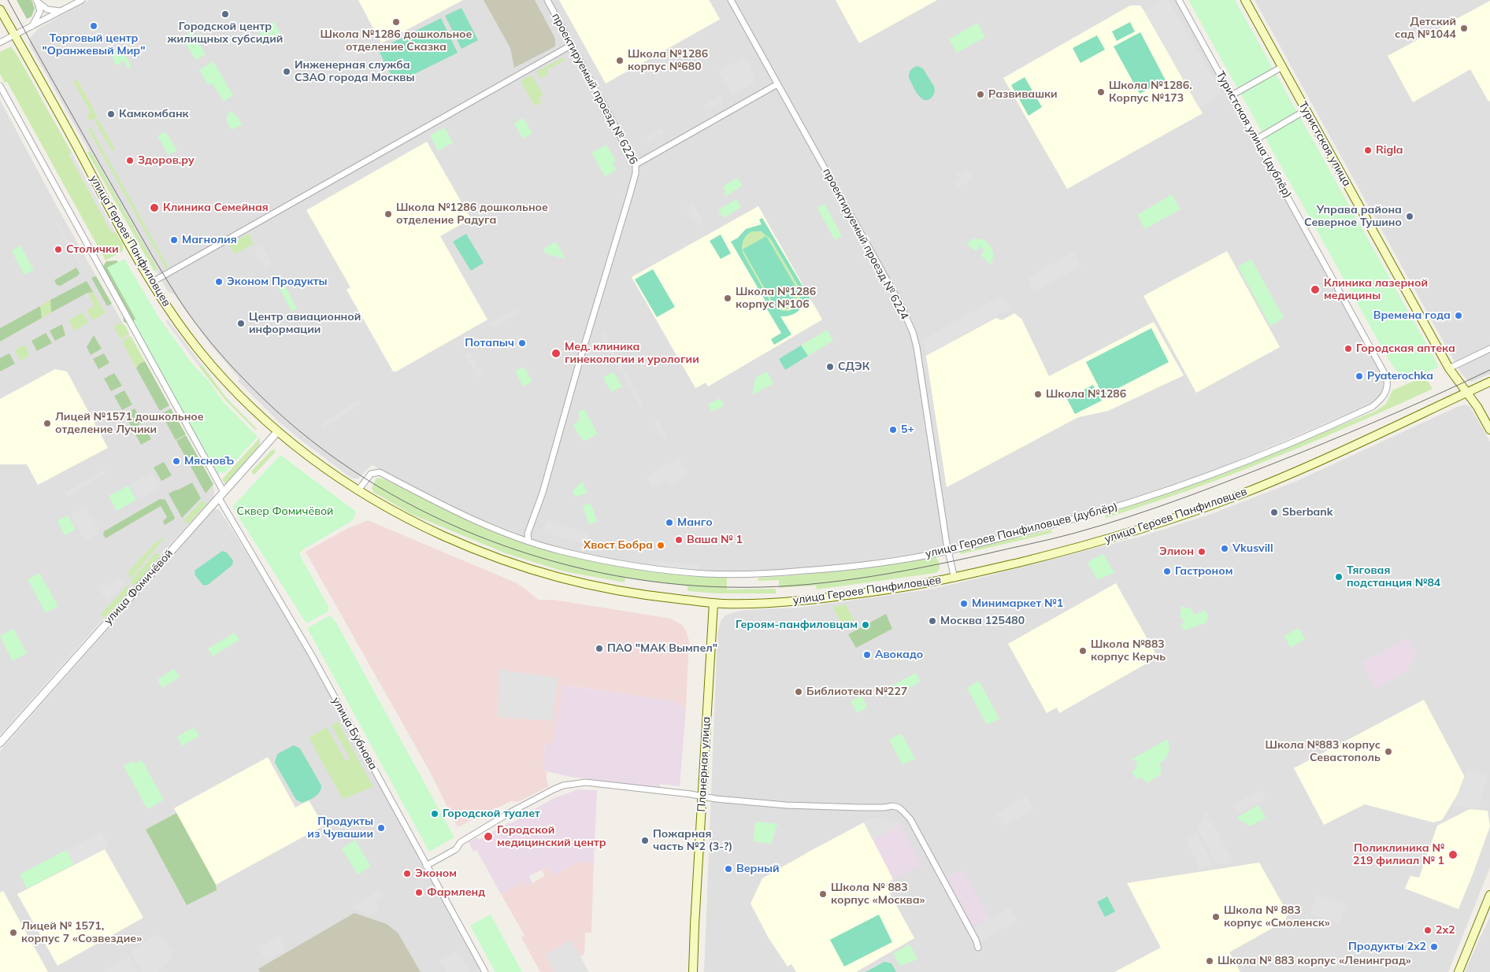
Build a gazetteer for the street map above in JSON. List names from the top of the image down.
{
  "streets": {
    "main road": ["Туристская улица", "улица Героев Панфиловцев", "Планерная улица"],
    "street": [
      "проектируемый проезд № 6226",
      "Туристская улица (дублёр)",
      "проектируемый проезд № 6224",
      "улица Героев Панфиловцев (дублёр)",
      "улица Фомичёвой",
      "улица Бубнова"
    ]
  },
  "crossings": [
    ["проектируемый проезд № 6226", "улица Героев Панфиловцев (дублёр)"],
    ["Туристская улица (дублёр)", "улица Героев Панфиловцев (дублёр)"],
    ["Туристская улица", "улица Героев Панфиловцев"],
    ["улица Героев Панфиловцев", "проектируемый проезд № 6224"],
    ["улица Героев Панфиловцев", "улица Героев Панфиловцев (дублёр)"],
    ["улица Героев Панфиловцев", "улица Фомичёвой"],
    ["улица Героев Панфиловцев", "Планерная улица"],
    ["проектируемый проезд № 6224", "улица Героев Панфиловцев (дублёр)"],
    ["улица Фомичёвой", "улица Бубнова"]
  ],
  "parks": ["Сквер Фомичёвой"],
  "places": [
    "Городской центр жилищных субсидий",
    "Школа №1286 дошкольное отделение Сказка",
    "Торговый центр \"Оранжевый Мир\"",
    "Детский сад №1044",
    "Школа №1286 корпус №680",
    "Инженерная служба СЗАО города Москвы",
    "Школа №1286. Корпус №173",
    "Развивашки",
    "Камкомбанк",
    "Rigla",
    "Здоров.ру",
    "Клиника Семейная",
    "Школа №1286 дошкольное отделение Радуга",
    "Управа района Северное Тушино",
    "Магнолия",
    "Столички",
    "Эконом Продукты",
    "Клиника лазерной медицины",
    "Школа №1286 корпус №106",
    "Времена года",
    "Центр авиационной информации",
    "Потапыч",
    "Городская аптека",
    "Мед. клиника гинекологии и урологии",
    "СДЭК",
    "Pyaterochka",
    "Школа №1286",
    "Лицей №1571 дошкольное отделение Лучики",
    "5+",
    "МясновЪ",
    "Sberbank",
    "Манго",
    "Ваша № 1",
    "Хвост Бобра",
    "Vkusvill",
    "Элион",
    "Гастроном",
    "Тяговая подстанция №84",
    "Минимаркет №1",
    "Москва 125480",
    "Героям-панфиловцам",
    "ПАО \"МАК Вымпел\"",
    "Школа №883 корпус Керчь",
    "Авокадо",
    "Библиотека №227",
    "Школа №883 корпус Севастополь",
    "Городской туалет",
    "Продукты из Чувашии",
    "Городской медицинский центр",
    "Пожарная часть №2 (3-?)",
    "Поликлиника № 219 филиал № 1",
    "Верный",
    "Эконом",
    "Фармленд",
    "Школа № 883 корпус «Москва»",
    "Школа № 883 корпус «Смоленск»",
    "2х2",
    "Лицей № 1571, корпус 7 «Созвездие»",
    "Продукты 2x2",
    "Школа № 883 корпус «Ленинград»"
  ]
}
